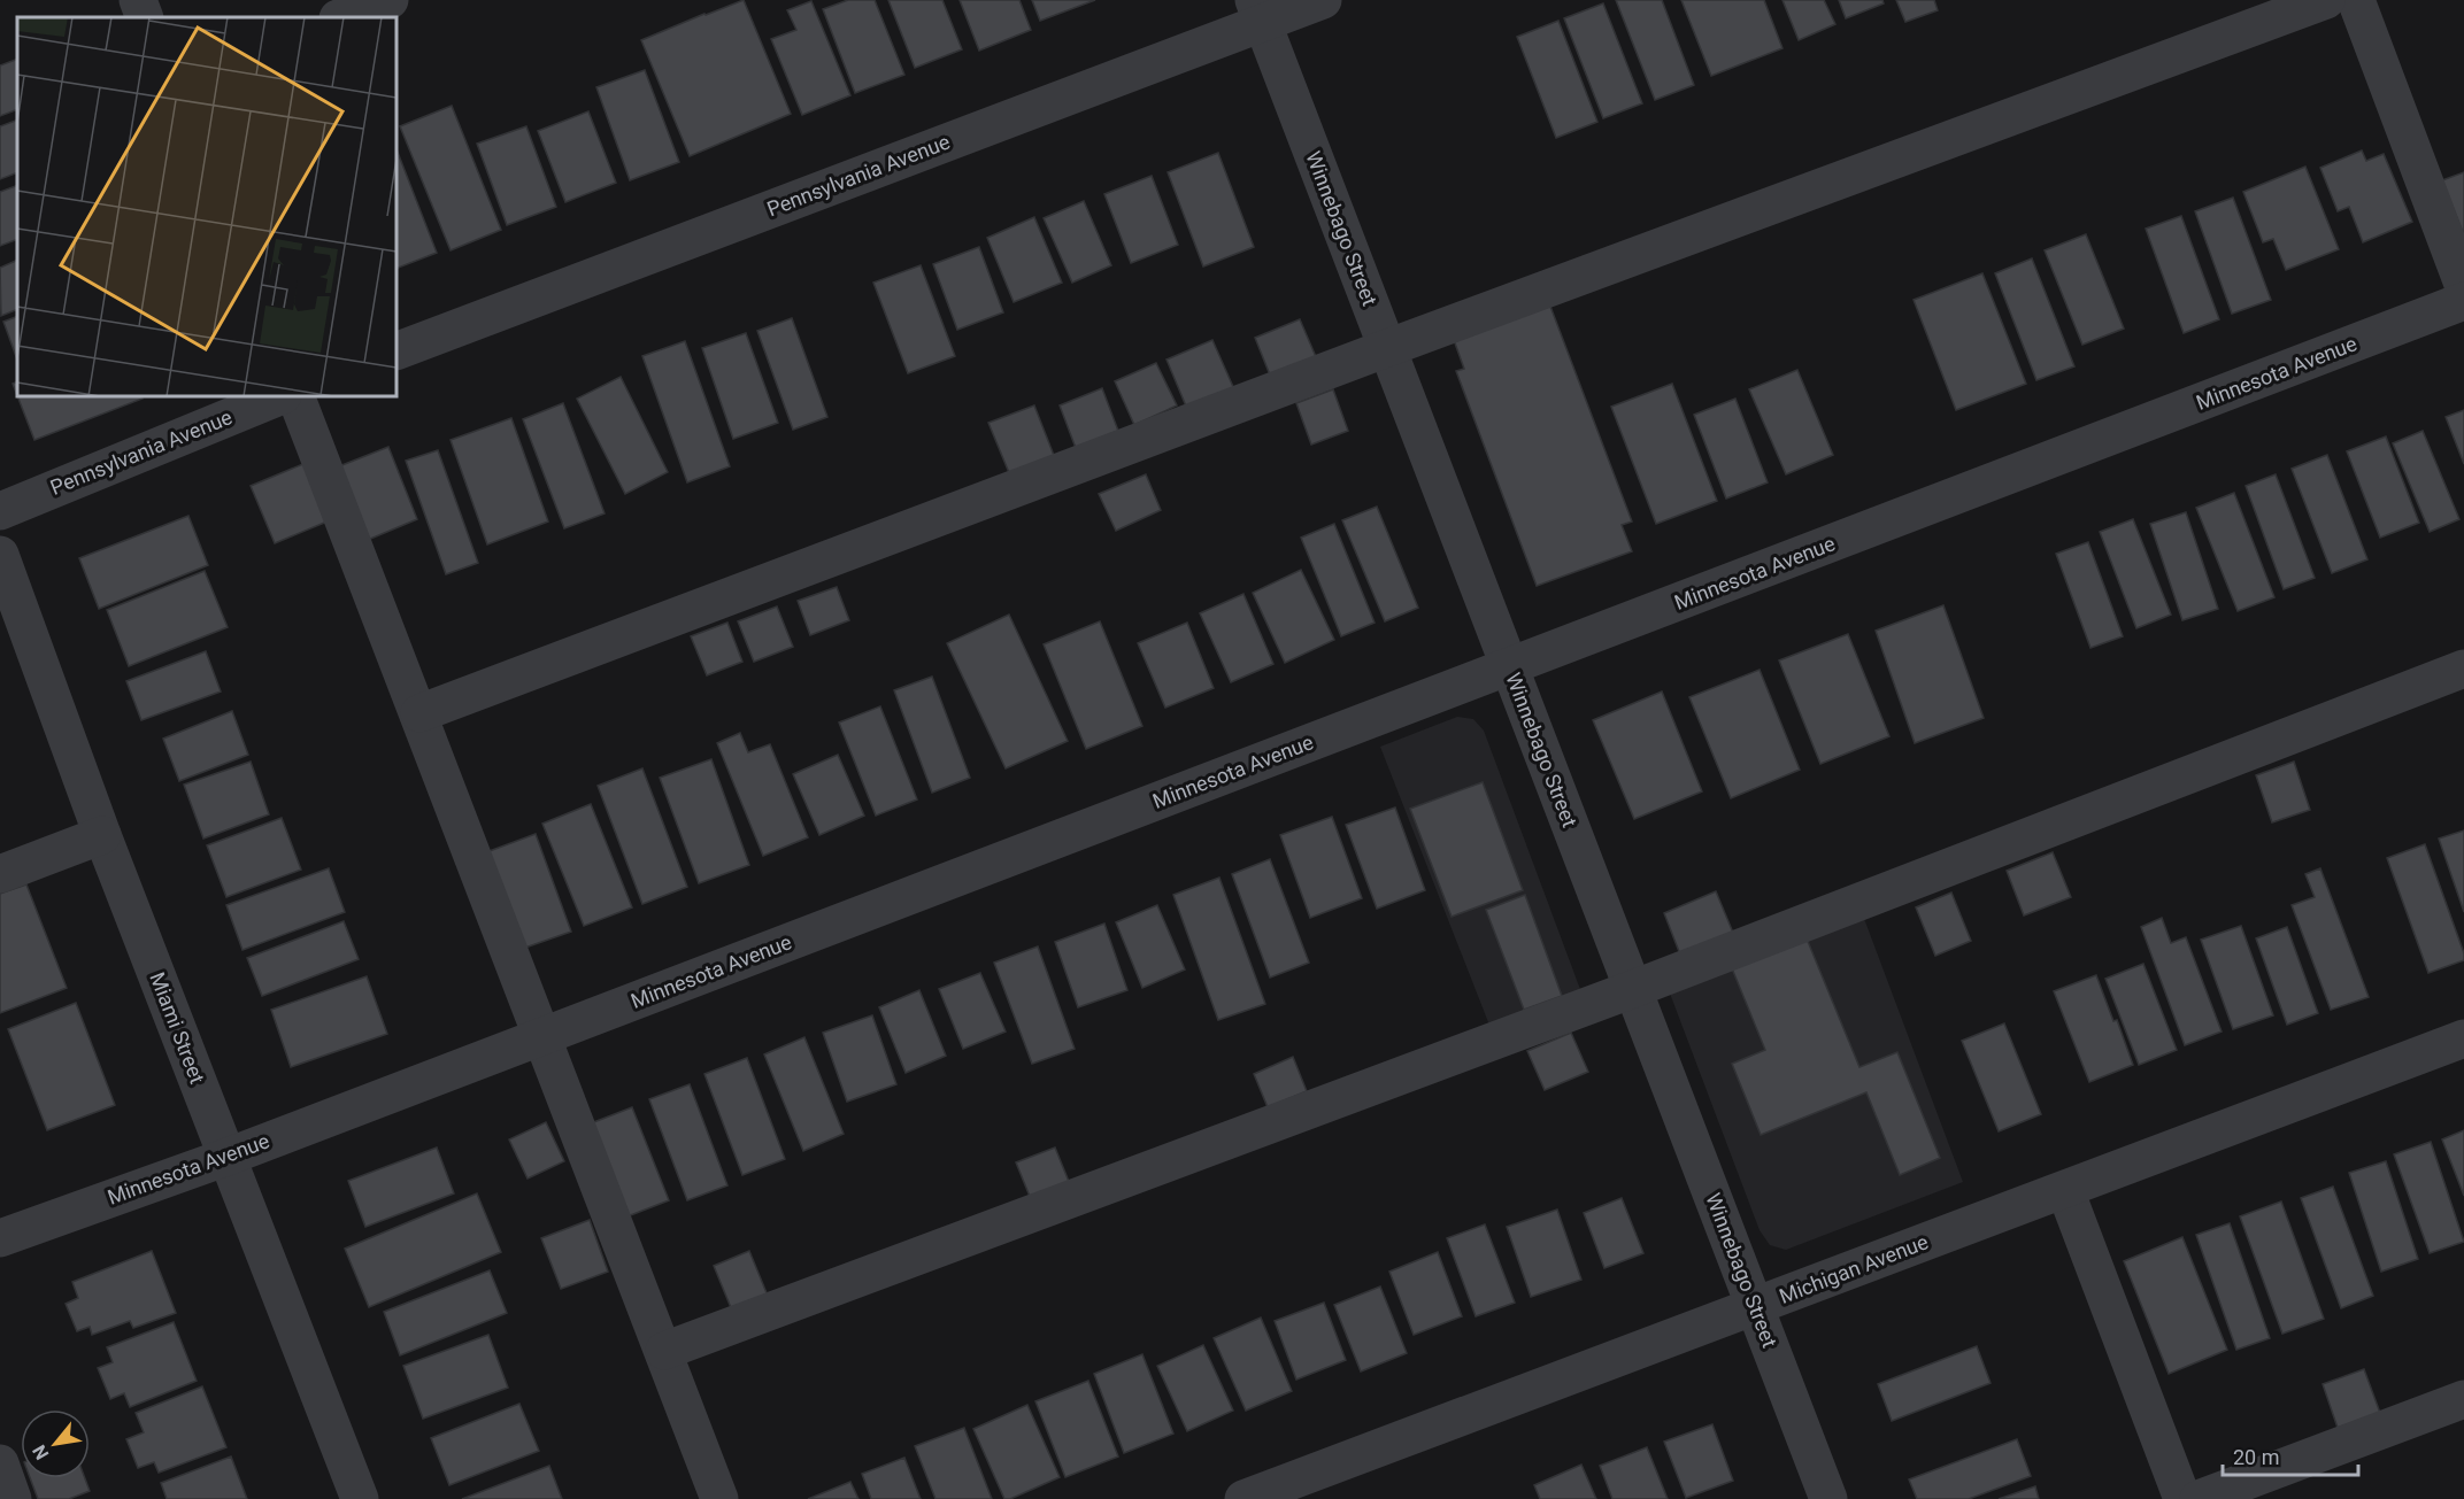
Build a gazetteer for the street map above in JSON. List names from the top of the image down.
{
  "streets": {
    "street": [
      "Pennsylvania Avenue",
      "Winnebago Street",
      "Minnesota Avenue",
      "Miami Street",
      "Michigan Avenue"
    ]
  },
  "crossings": [
    ["Pennsylvania Avenue", "Winnebago Street"],
    ["Winnebago Street", "Minnesota Avenue"],
    ["Winnebago Street", "Michigan Avenue"],
    ["Minnesota Avenue", "Miami Street"]
  ],
  "scale_bar": "20 m",
  "north": "bottom left"
}
